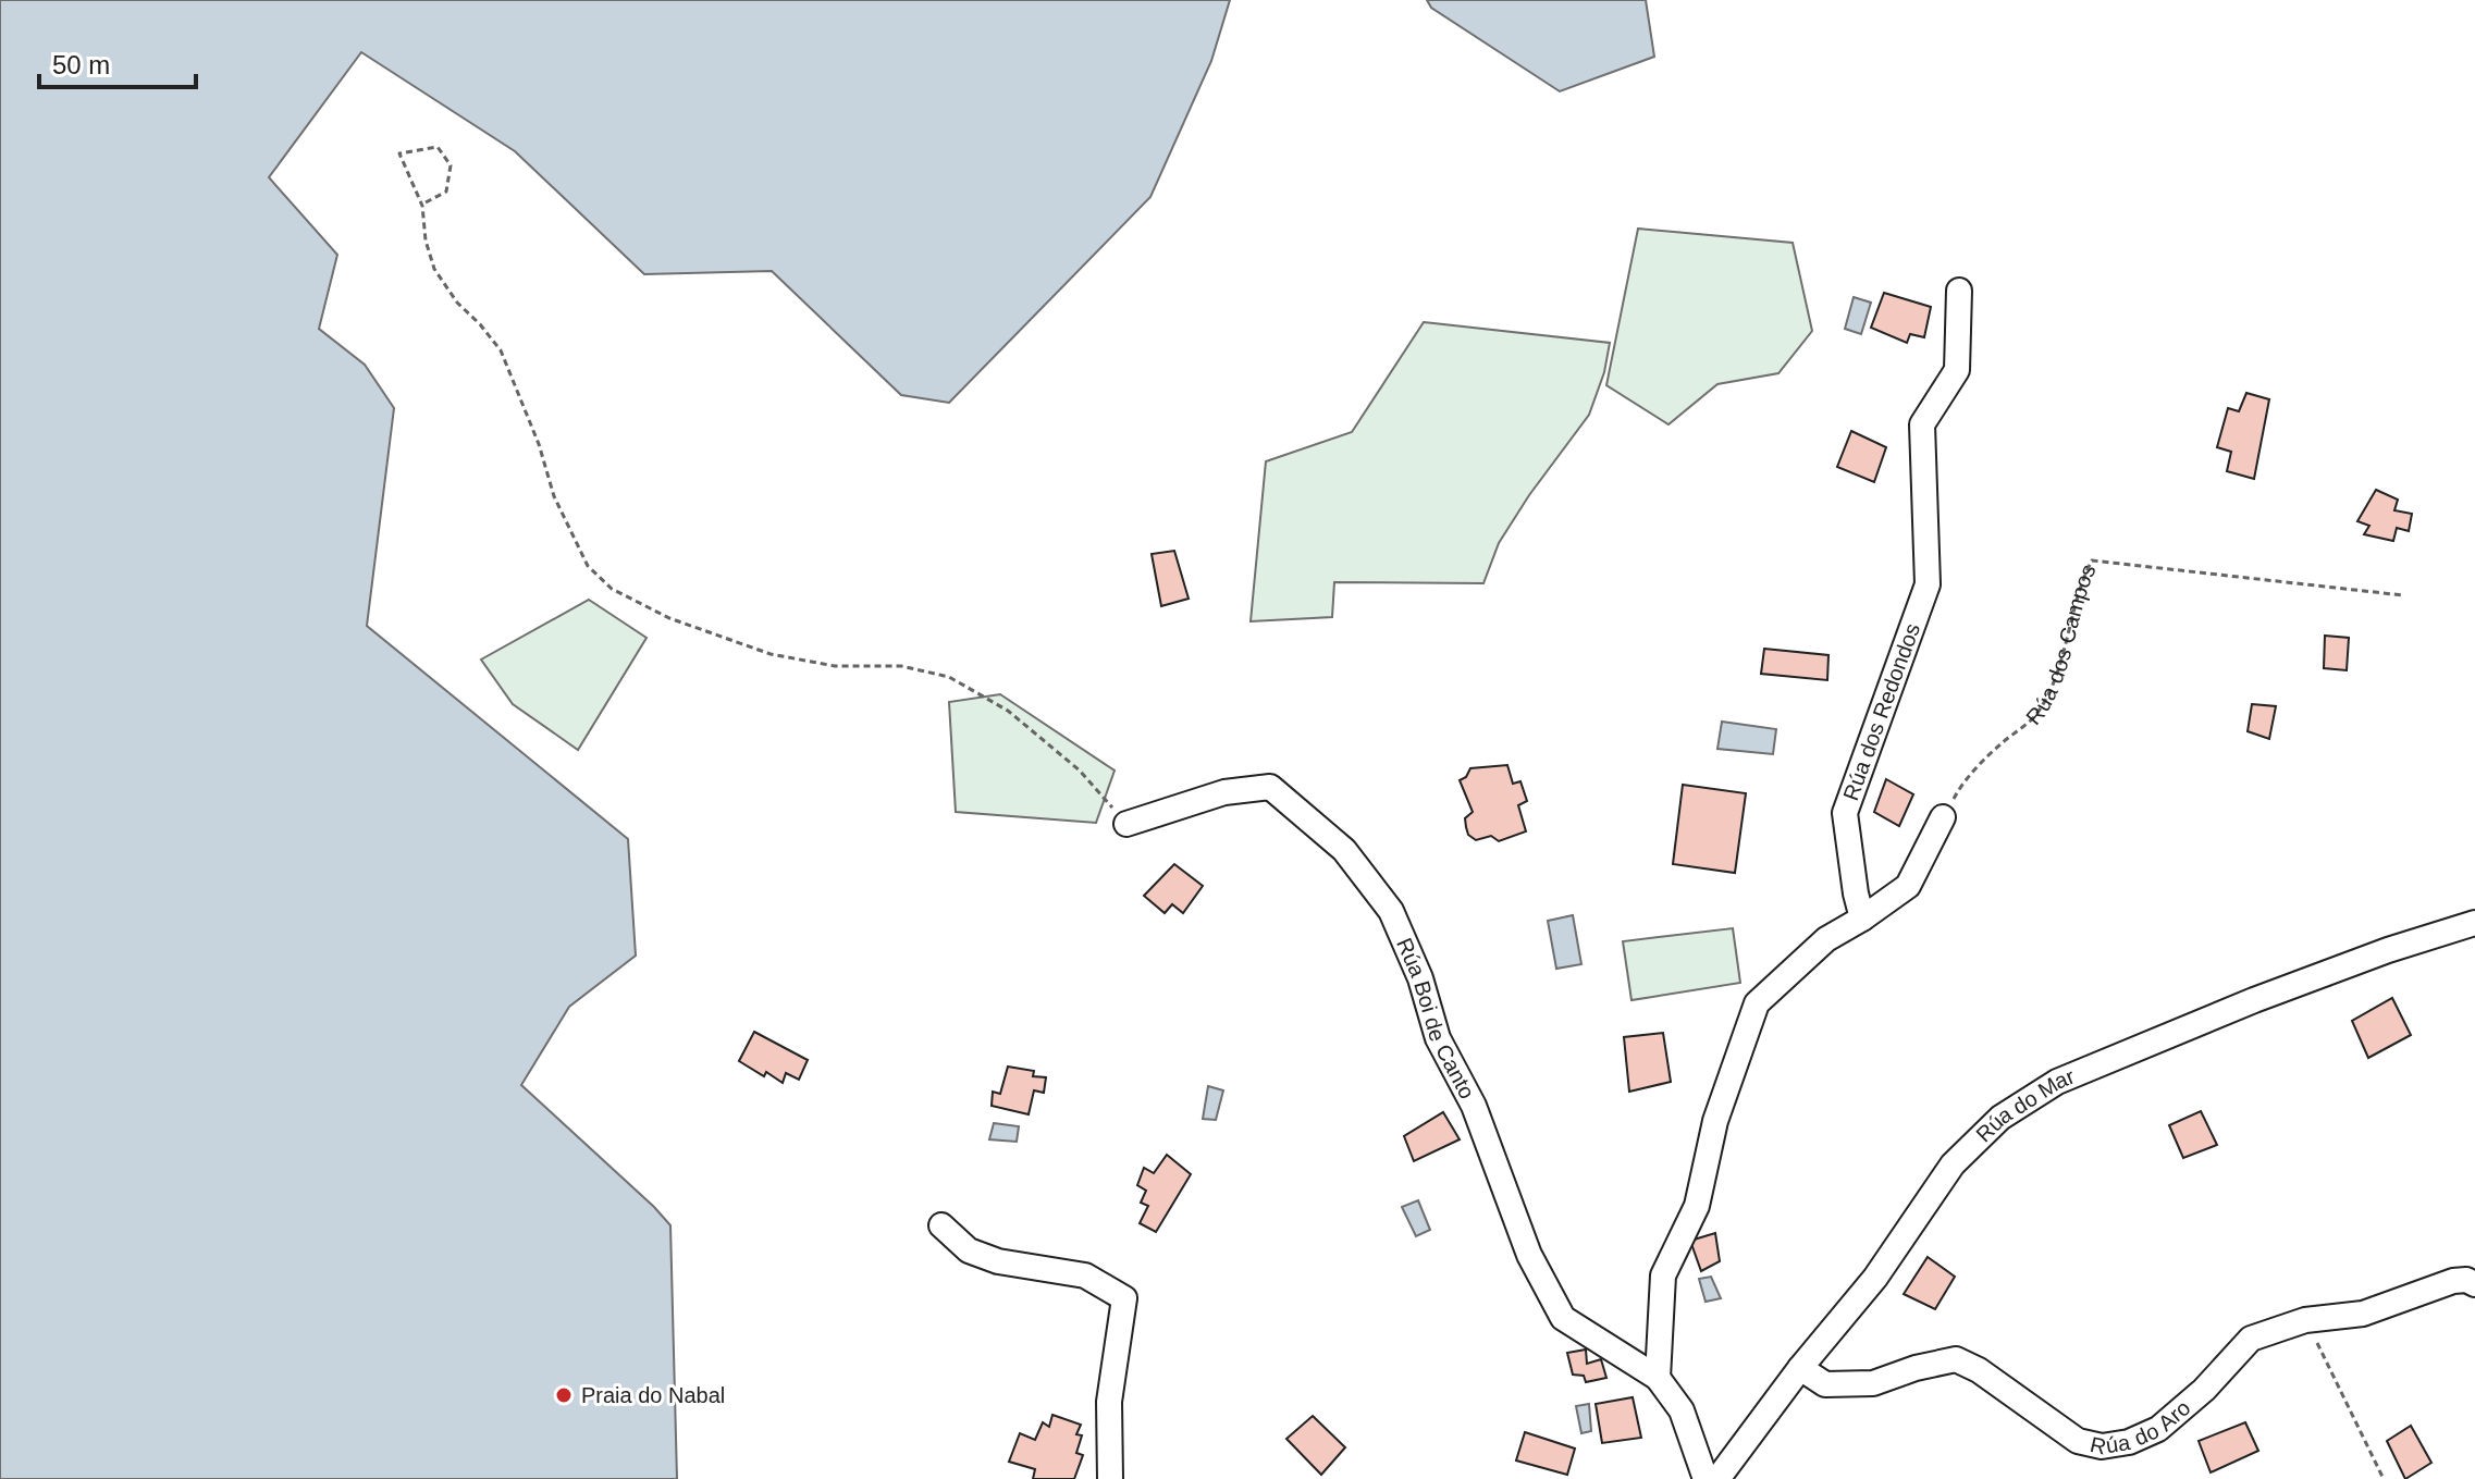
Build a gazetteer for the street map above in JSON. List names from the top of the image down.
{
  "streets": {
    "street": [
      "Rúa dos Redondos",
      "Rúa Boi de Canto",
      "Rúa do Mar",
      "Rúa do Aro"
    ],
    "path": ["Rúa dos Campos"]
  },
  "crossings": [
    ["Rúa do Mar", "Rúa do Aro"]
  ],
  "places": ["Praia do Nabal"],
  "scale_bar": "50 m"
}
